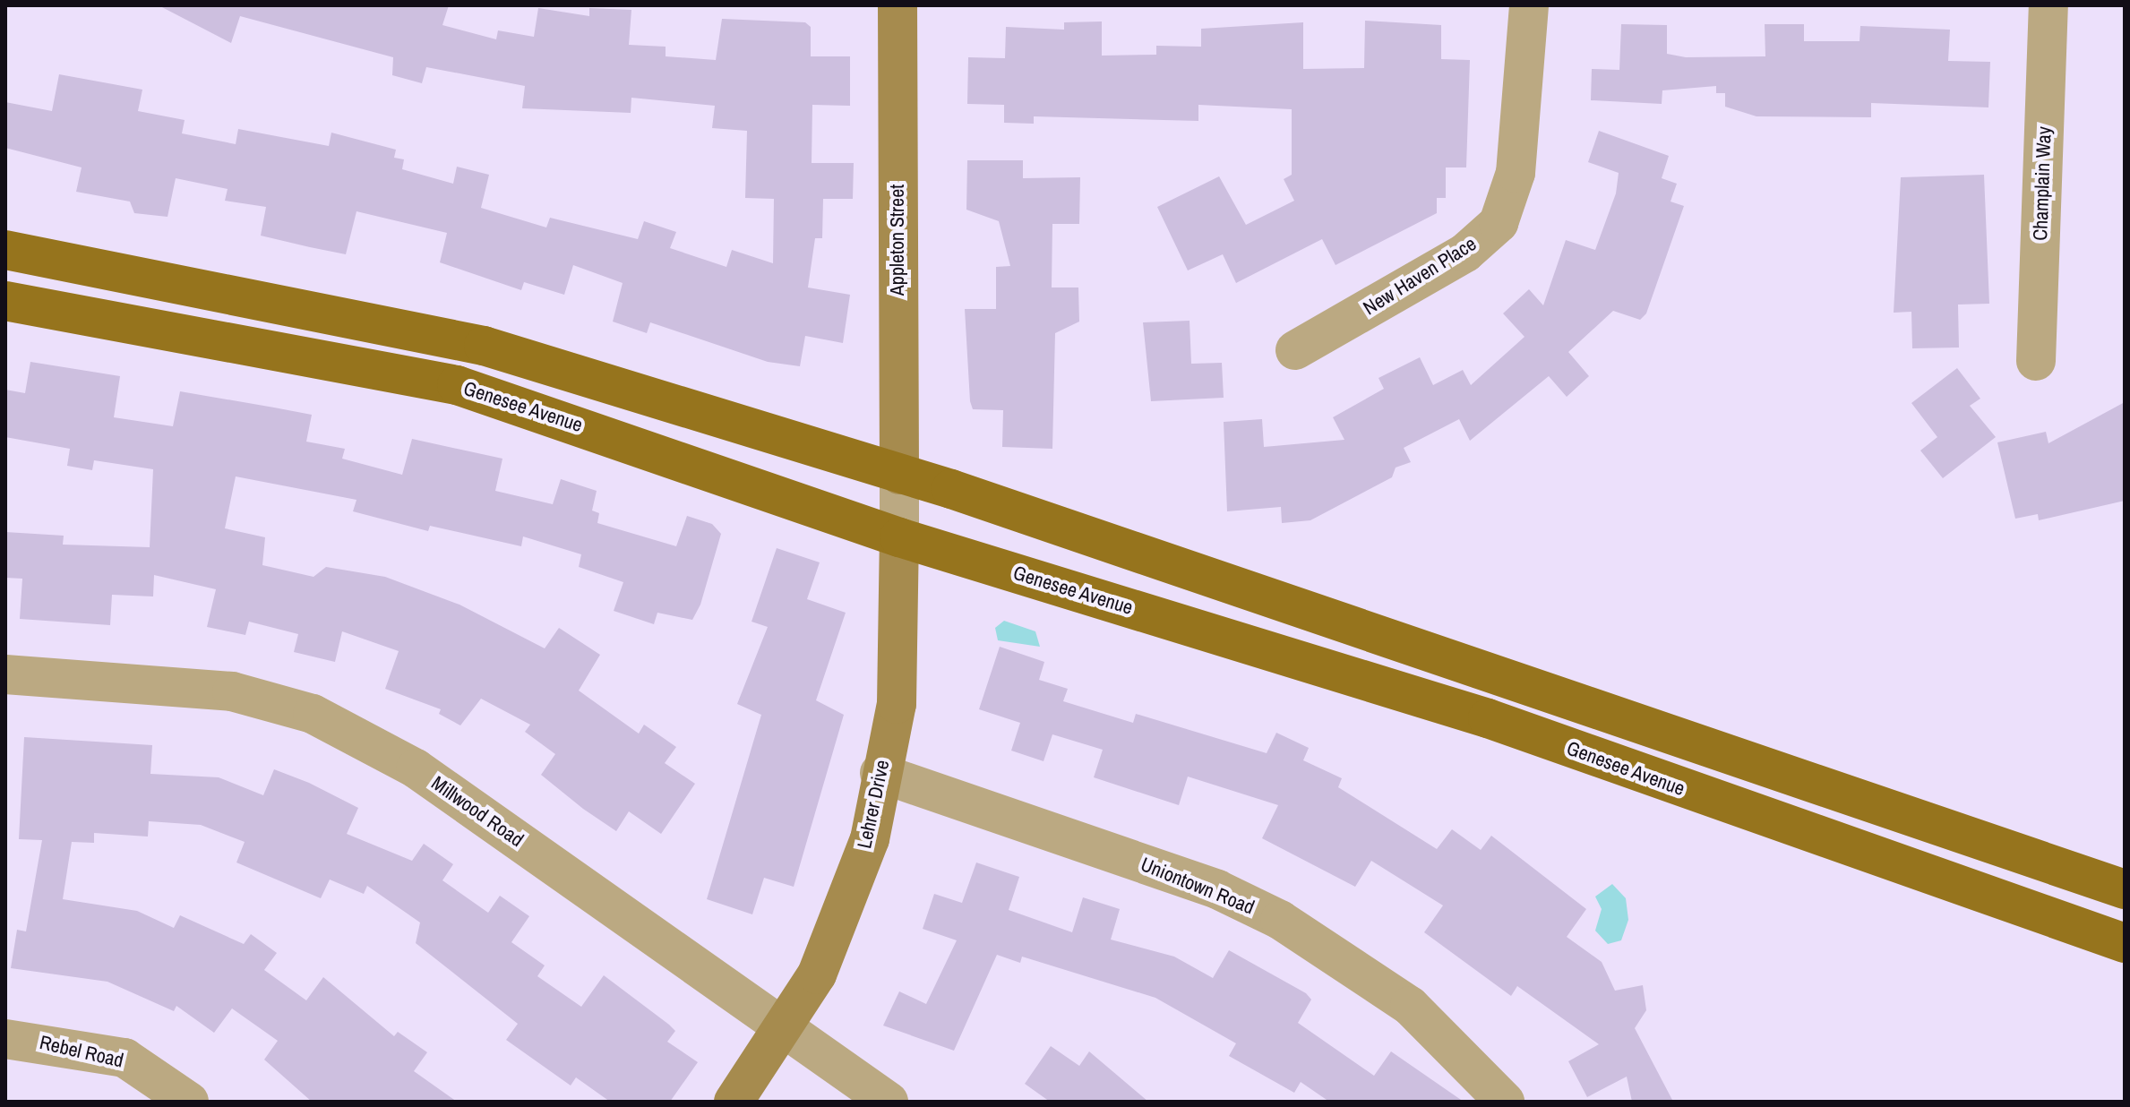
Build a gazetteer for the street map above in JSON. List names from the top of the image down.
{
  "streets": {
    "main road": ["Genesee Avenue"],
    "street": [
      "Champlain Way",
      "Appleton Street",
      "New Haven Place",
      "Lehrer Drive",
      "Millwood Road",
      "Uniontown Road",
      "Rebel Road"
    ]
  },
  "crossings": [
    ["Appleton Street", "Lehrer Drive"],
    ["Genesee Avenue", "Lehrer Drive"],
    ["Lehrer Drive", "Millwood Road"],
    ["Lehrer Drive", "Uniontown Road"]
  ]
}
